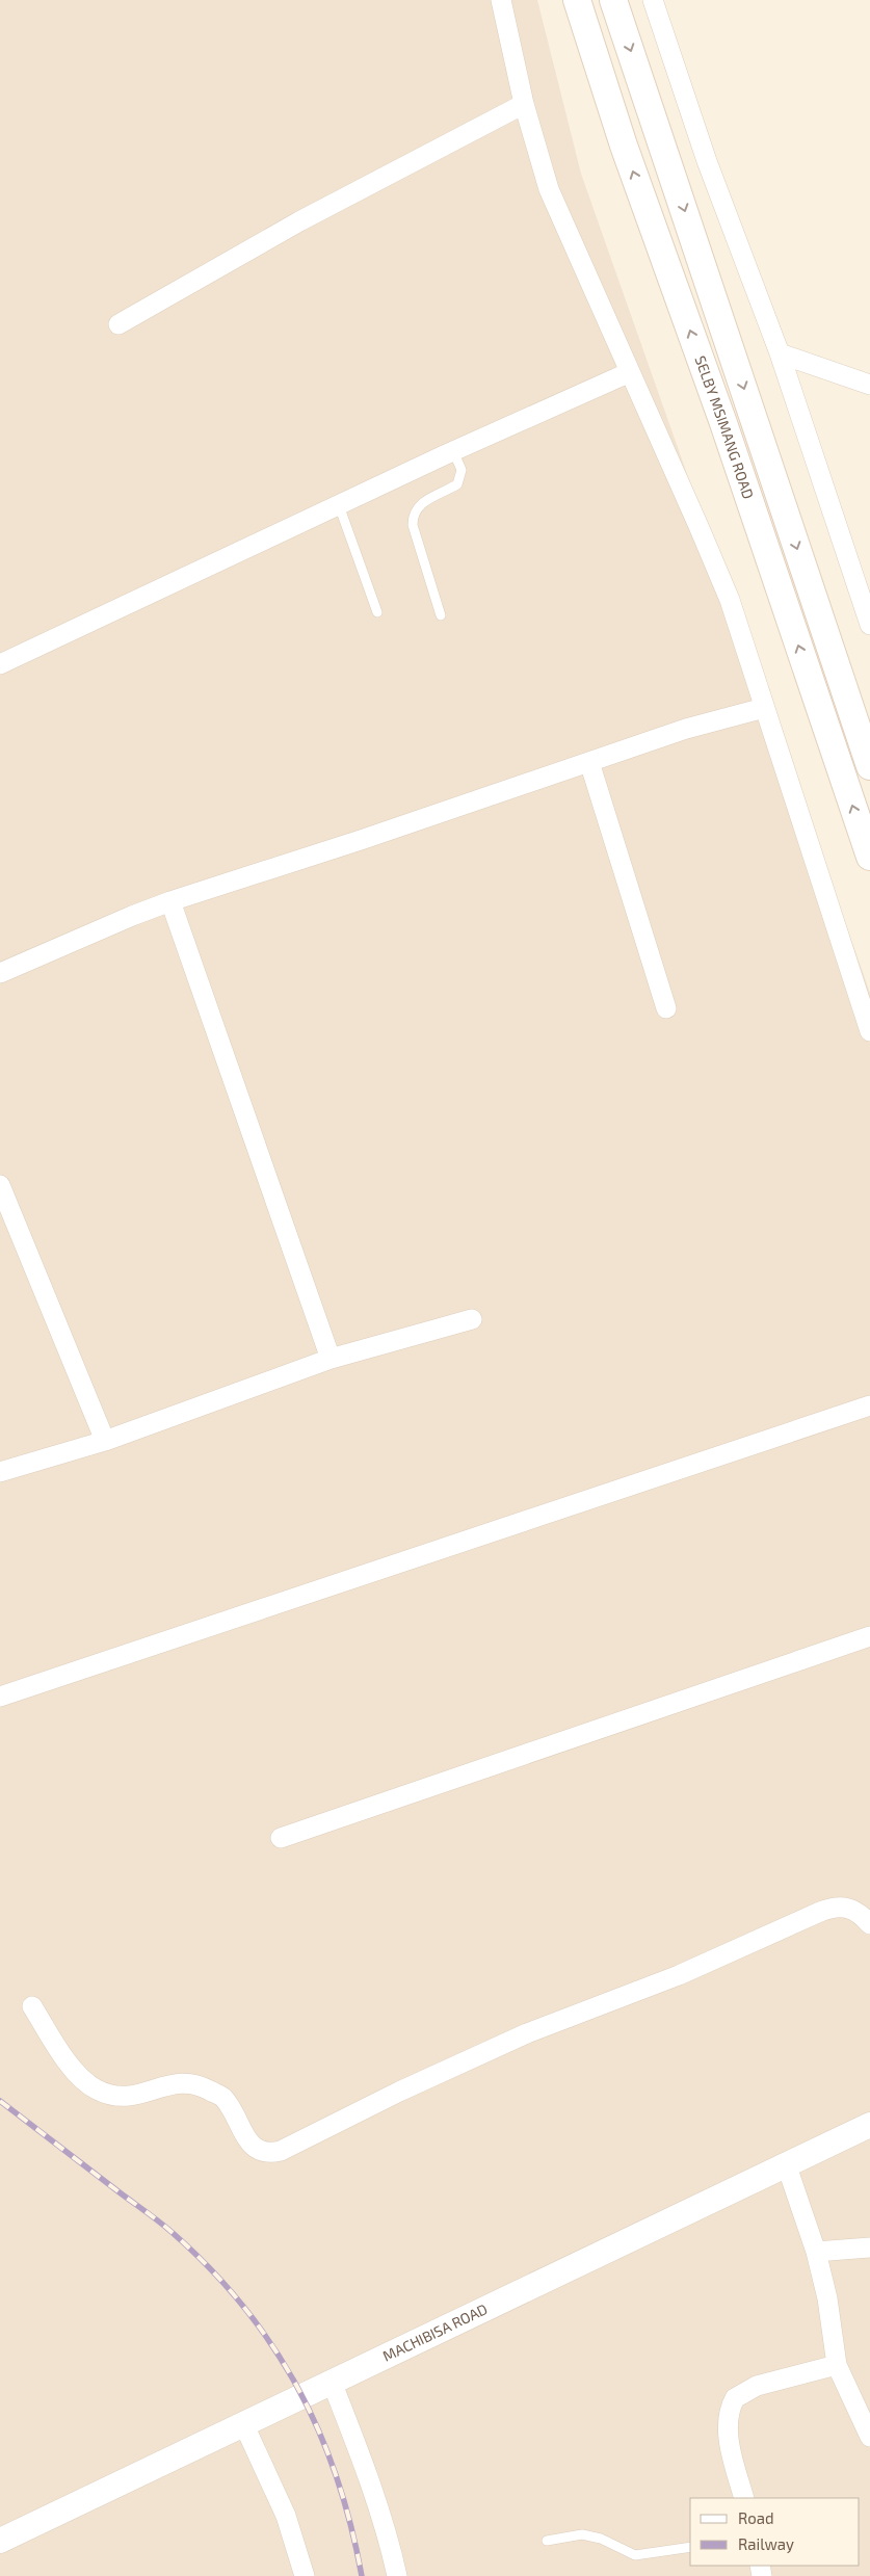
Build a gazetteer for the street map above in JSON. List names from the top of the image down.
{
  "streets": {
    "main road": ["SELBY MSIMANG ROAD"],
    "street": ["MACHIBISA ROAD"]
  },
  "legend": ["Road", "Railway"]
}
